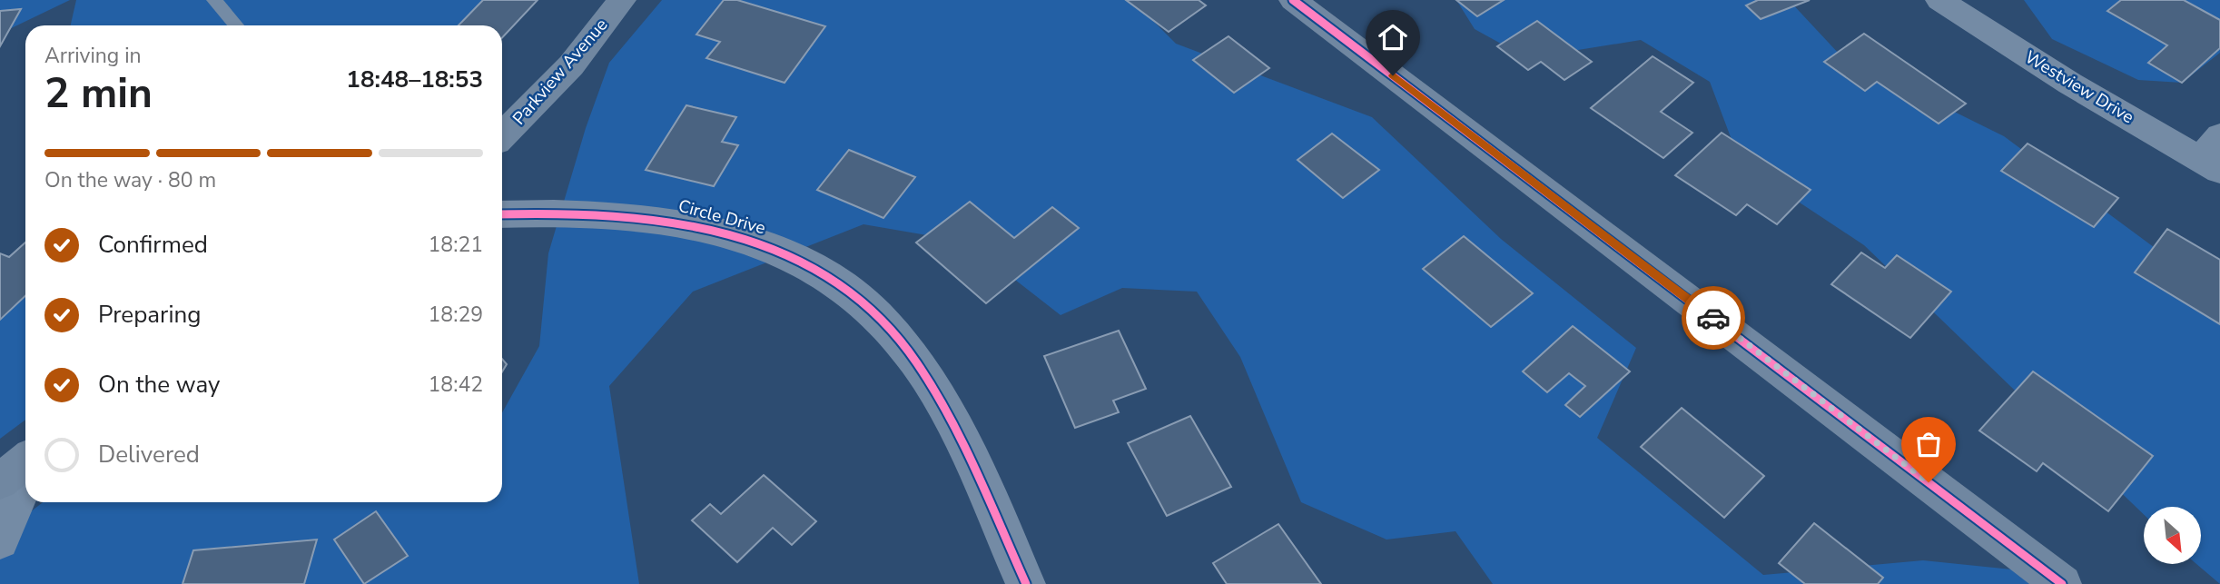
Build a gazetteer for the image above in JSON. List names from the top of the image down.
{
  "streets": {
    "street": ["Parkview Avenue", "Westview Drive", "Circle Drive"]
  },
  "north": "bottom right",
  "page": {
    "heading": ["2 min", "Arriving in", "18:48–18:53"],
    "bar": "On the way · 80 m",
    "list": [
      ["Confirmed", "18:21"],
      ["Preparing", "18:29"],
      ["On the way", "18:42"],
      "Delivered"
    ]
  }
}
